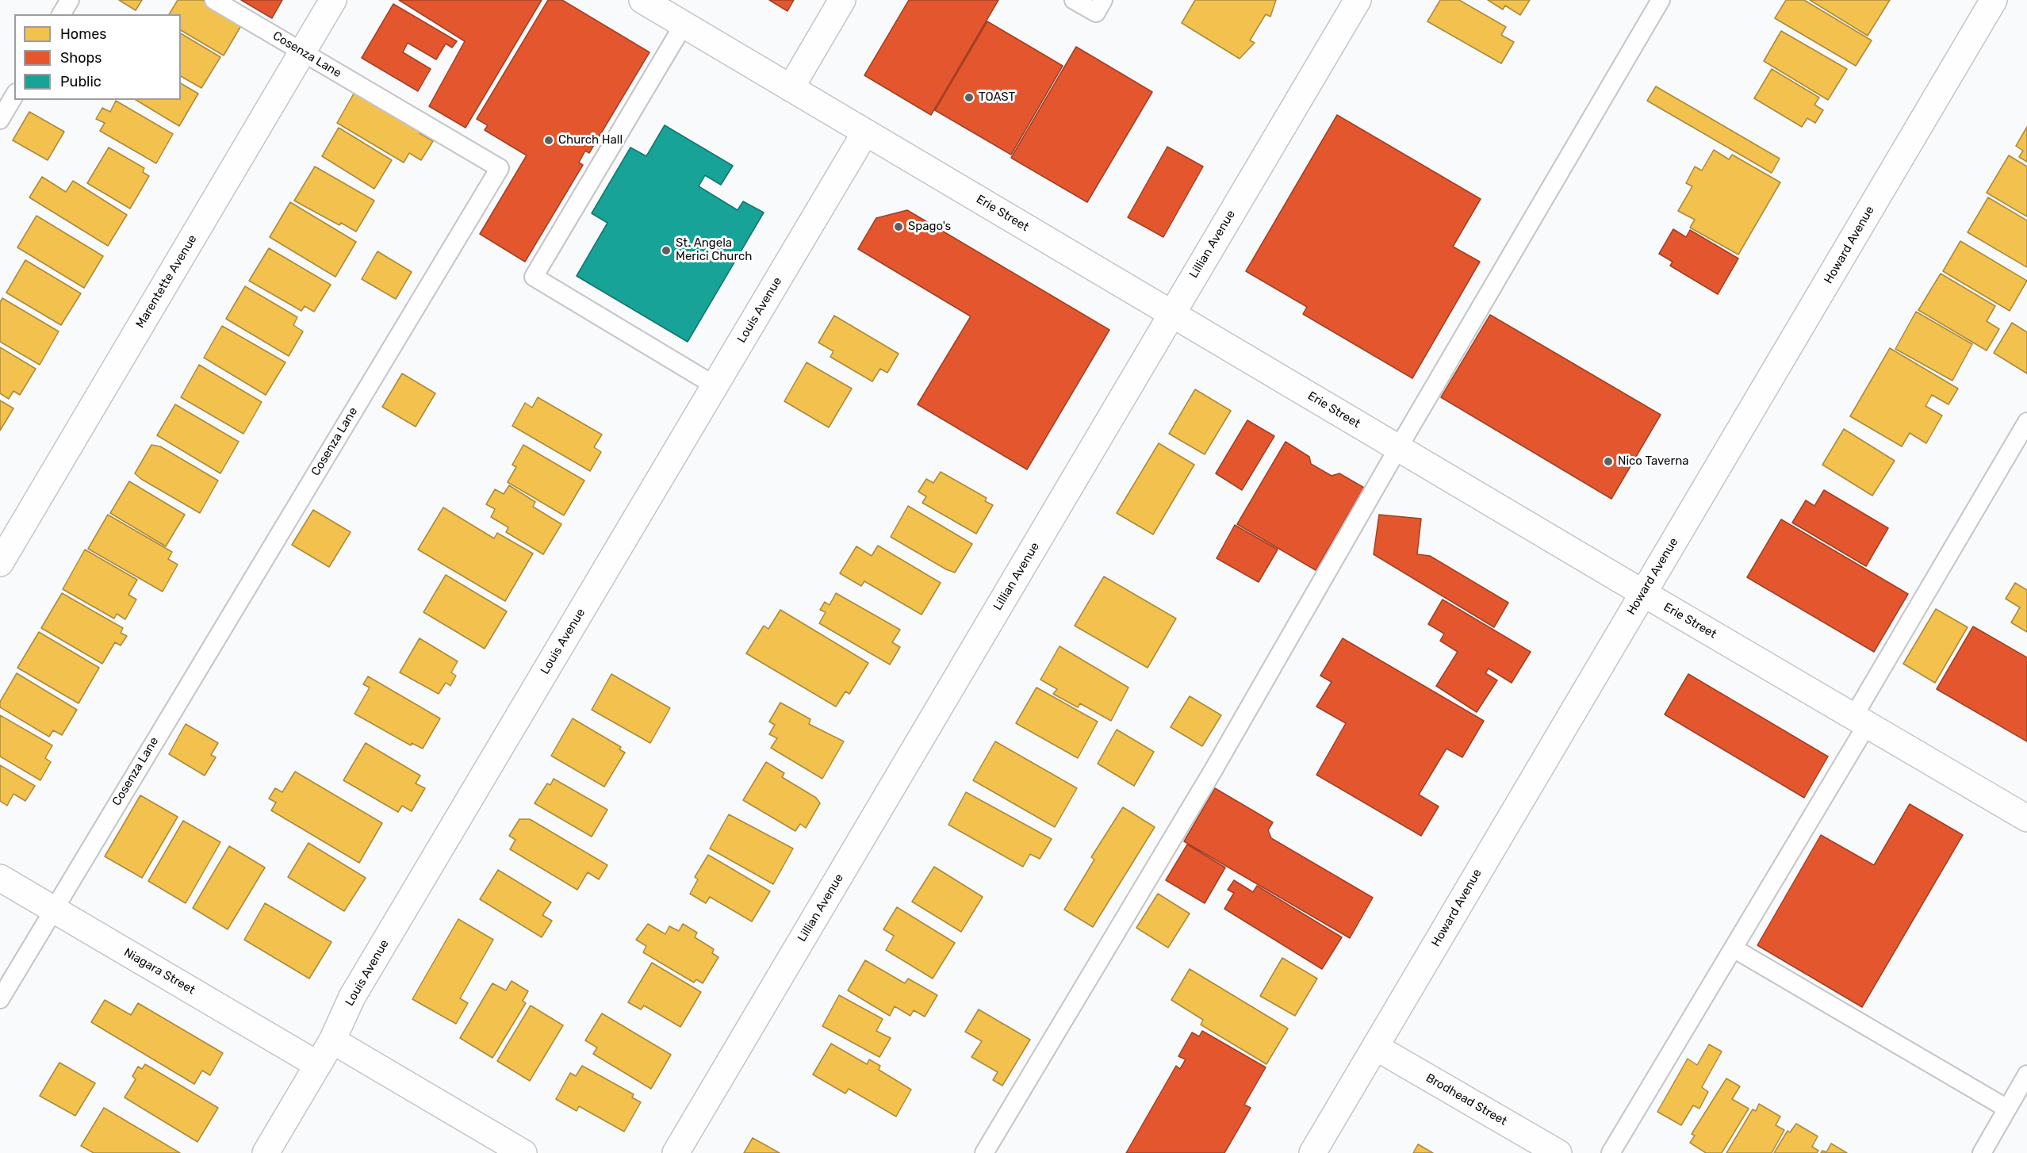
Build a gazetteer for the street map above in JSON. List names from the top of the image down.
{
  "streets": {
    "street": [
      "Erie Street",
      "Lillian Avenue",
      "Howard Avenue",
      "Marentette Avenue",
      "Louis Avenue",
      "Niagara Street",
      "Brodhead Street"
    ],
    "lane": ["Cosenza Lane"]
  },
  "crossings": [
    ["Cosenza Lane", "Marentette Avenue"],
    ["Cosenza Lane", "Niagara Street"],
    ["Erie Street", "Lillian Avenue"],
    ["Erie Street", "Howard Avenue"],
    ["Erie Street", "Louis Avenue"],
    ["Howard Avenue", "Brodhead Street"],
    ["Louis Avenue", "Niagara Street"]
  ],
  "places": [
    "TOAST",
    "Church Hall",
    "Spago's",
    "St. Angela Merici Church",
    "Nico Taverna"
  ],
  "legend": ["Homes", "Shops", "Public"]
}
